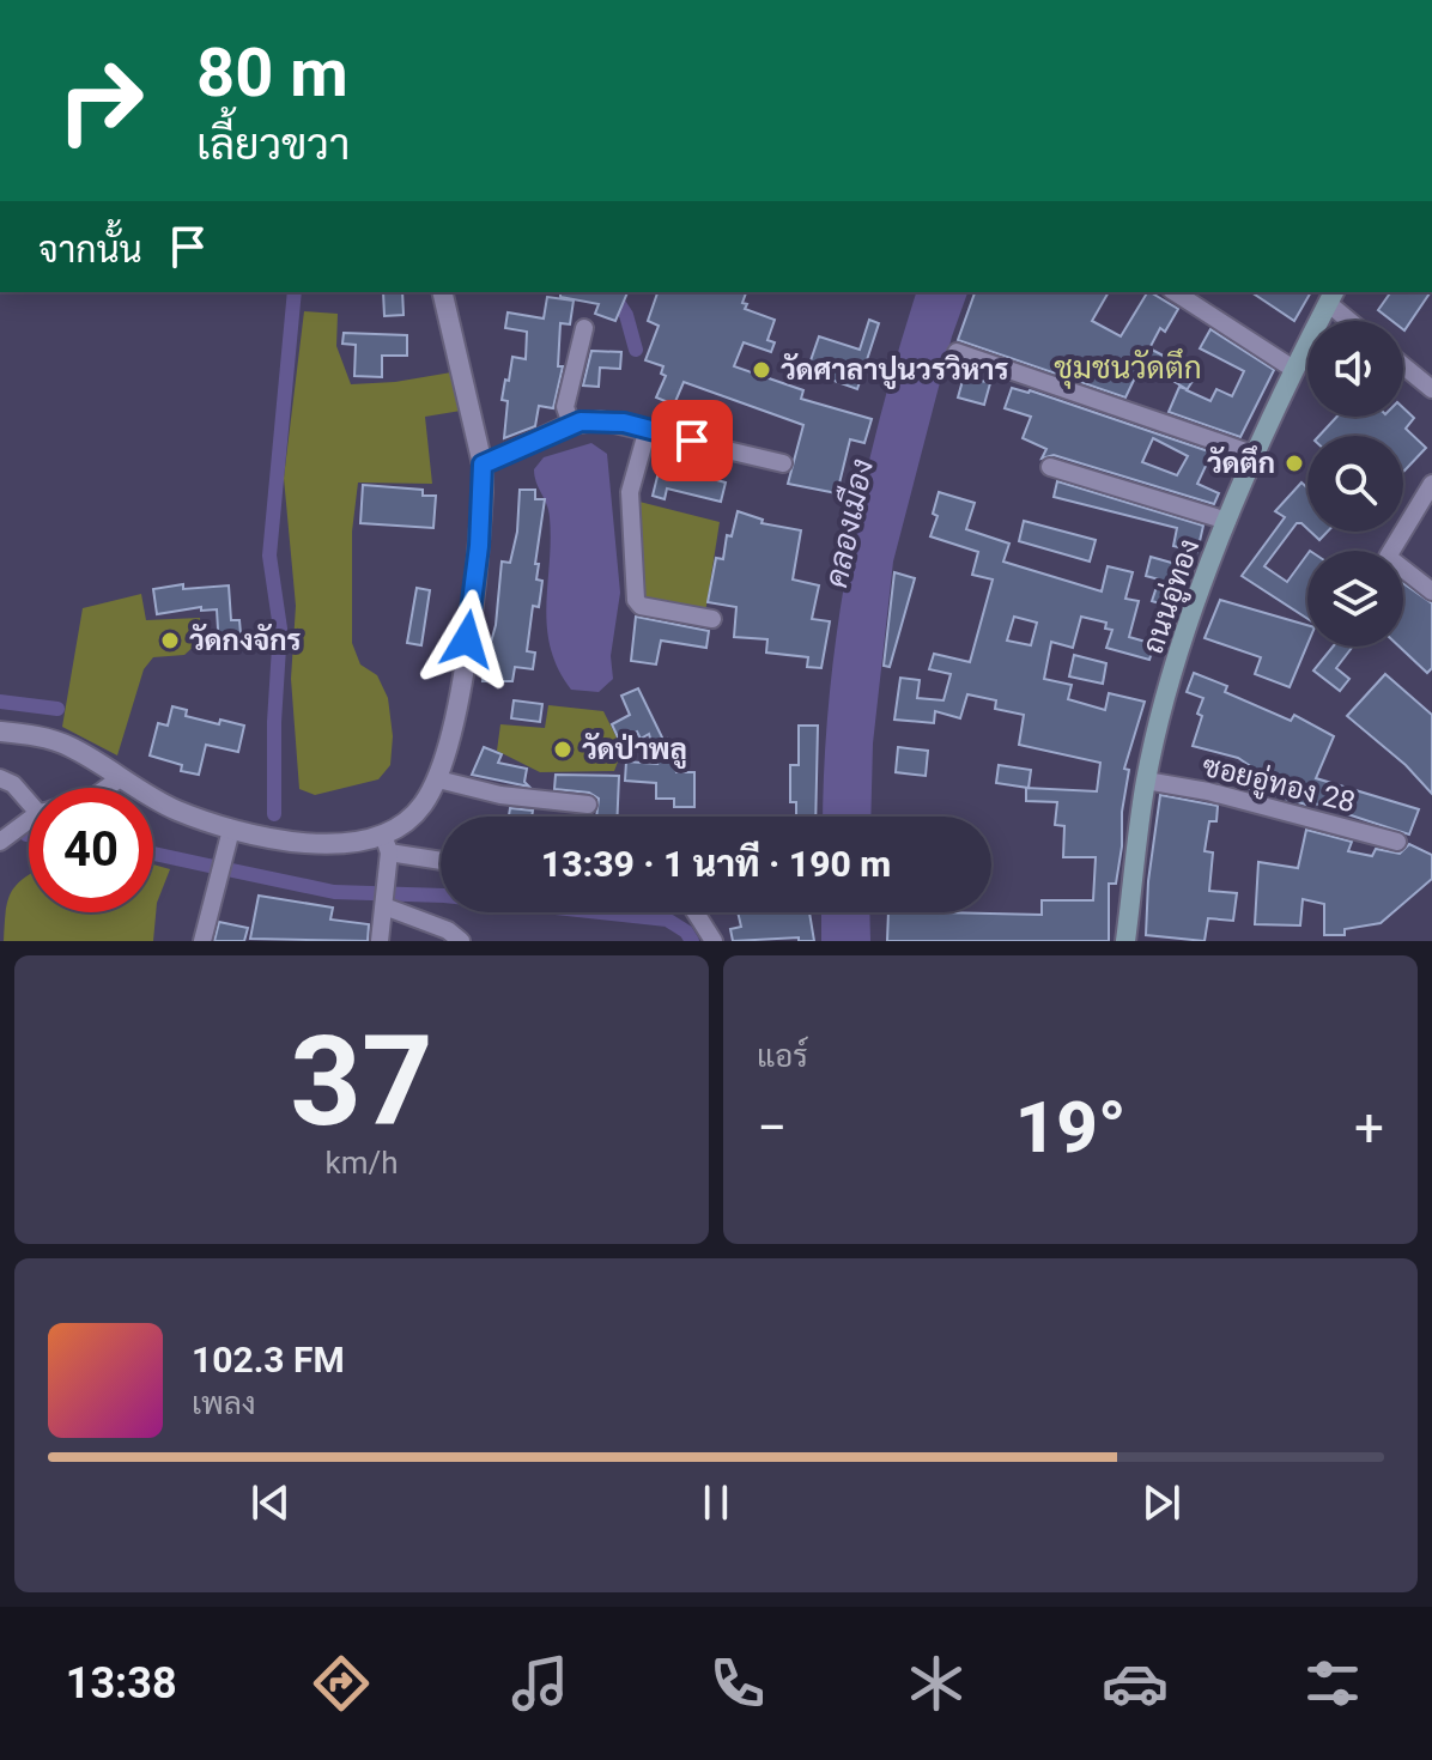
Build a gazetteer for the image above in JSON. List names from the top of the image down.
{
  "streets": {
    "main road": ["ถนนอู่ทอง"],
    "street": ["ซอยอู่ทอง 28"]
  },
  "crossings": [
    ["ถนนอู่ทอง", "ซอยอู่ทอง 28"]
  ],
  "districts": ["ชุมชนวัดตึก"],
  "water": ["คลองเมือง"],
  "places": [
    "วัดศาลาปูนวรวิหาร",
    "วัดตึก",
    "วัดกงจักร",
    "วัดป่าพลู"
  ],
  "page": {
    "turn": ["80 m", "เลี้ยวขวา"],
    "then": "จากนั้น",
    "limit": "40",
    "trip": "13:39 · 1 นาที · 190 m",
    "tile": [
      ["37", "km/h"],
      "แอร์"
    ],
    "heat": ["−", "19°", "+"],
    "song": ["102.3 FM", "เพลง"],
    "tabs": "13:38"
  }
}
